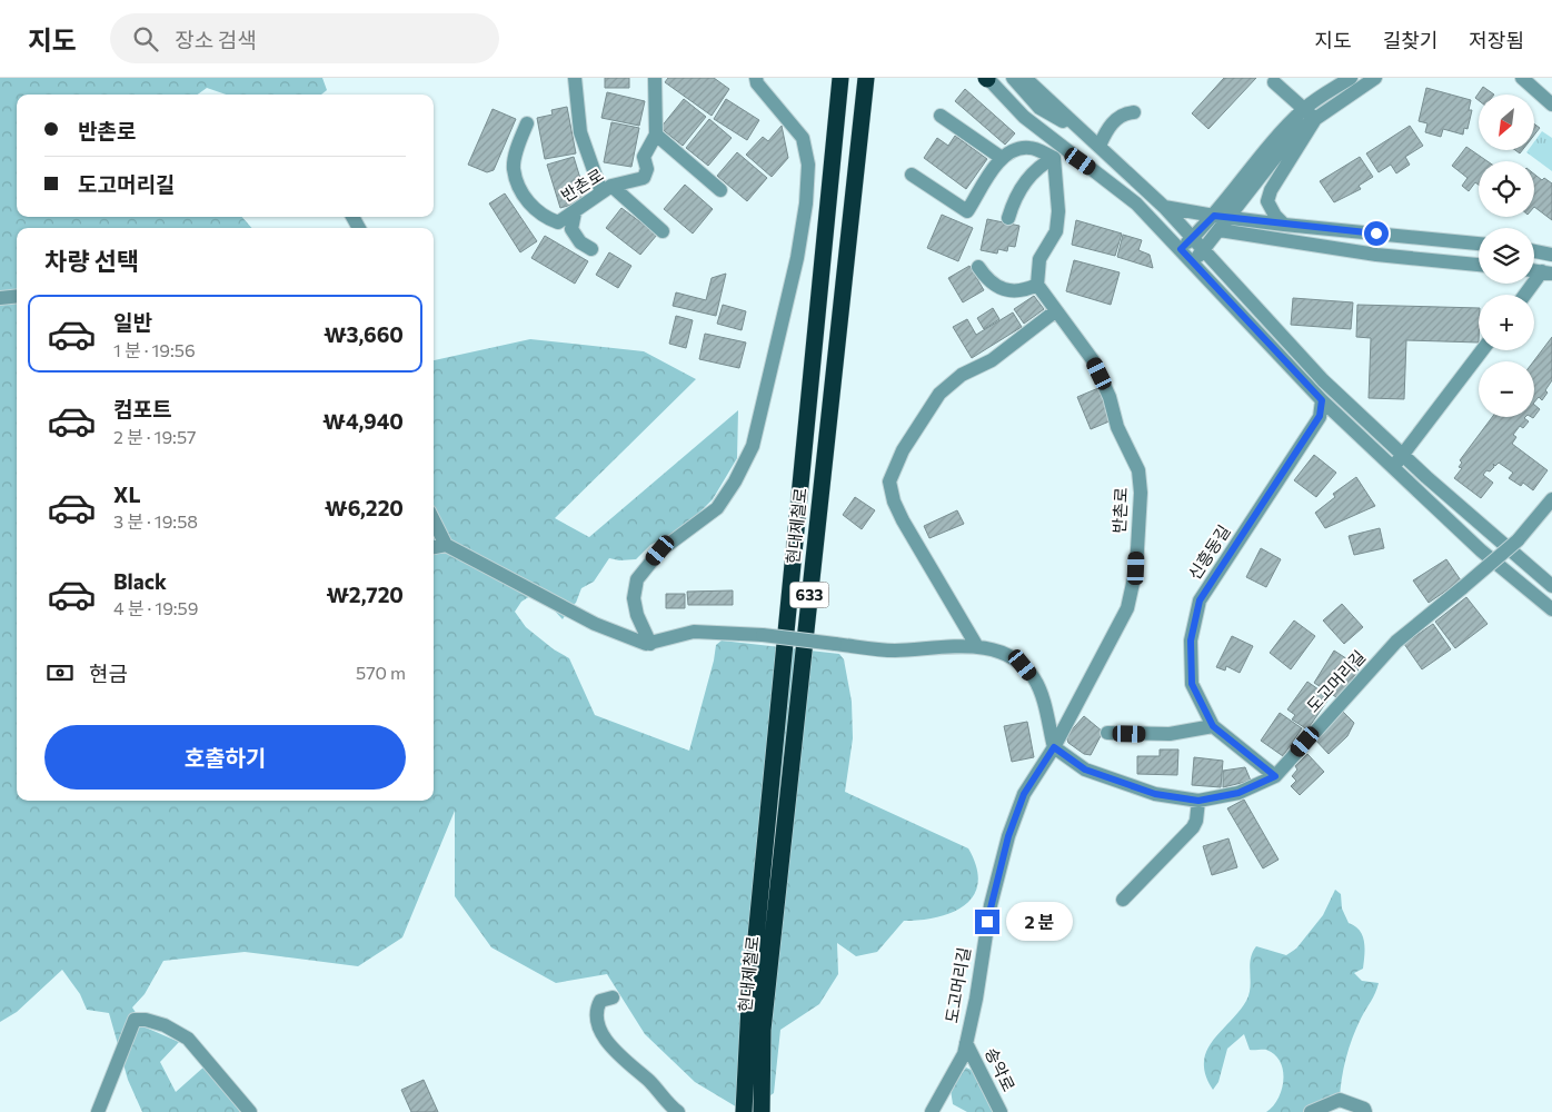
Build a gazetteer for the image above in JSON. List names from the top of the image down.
{
  "streets": {
    "highway": ["현대제철로", "633"],
    "street": [
      "반촌로",
      "신흥동길",
      "도고머리길",
      "송악로"
    ]
  },
  "crossings": [
    ["반촌로", "도고머리길"],
    ["신흥동길", "도고머리길"],
    ["도고머리길", "송악로"]
  ],
  "north": "bottom left",
  "page": {
    "header": "지도",
    "search": "장소 검색",
    "nav": ["지도", "길찾기", "저장됨"],
    "map_buttons": ["+", "−"],
    "banner": ["반촌로", "도고머리길"],
    "heading": "차량 선택",
    "list": [
      {
        "name": "일반",
        "note": "1 분 · 19:56",
        "value": "₩3,660"
      },
      {
        "name": "컴포트",
        "note": "2 분 · 19:57",
        "value": "₩4,940"
      },
      {
        "name": "XL",
        "note": "3 분 · 19:58",
        "value": "₩6,220"
      },
      {
        "name": "Black",
        "note": "4 분 · 19:59",
        "value": "₩2,720"
      }
    ],
    "pay": ["현금", "570 m"],
    "buttons": "호출하기",
    "bubble": "2 분"
  }
}
